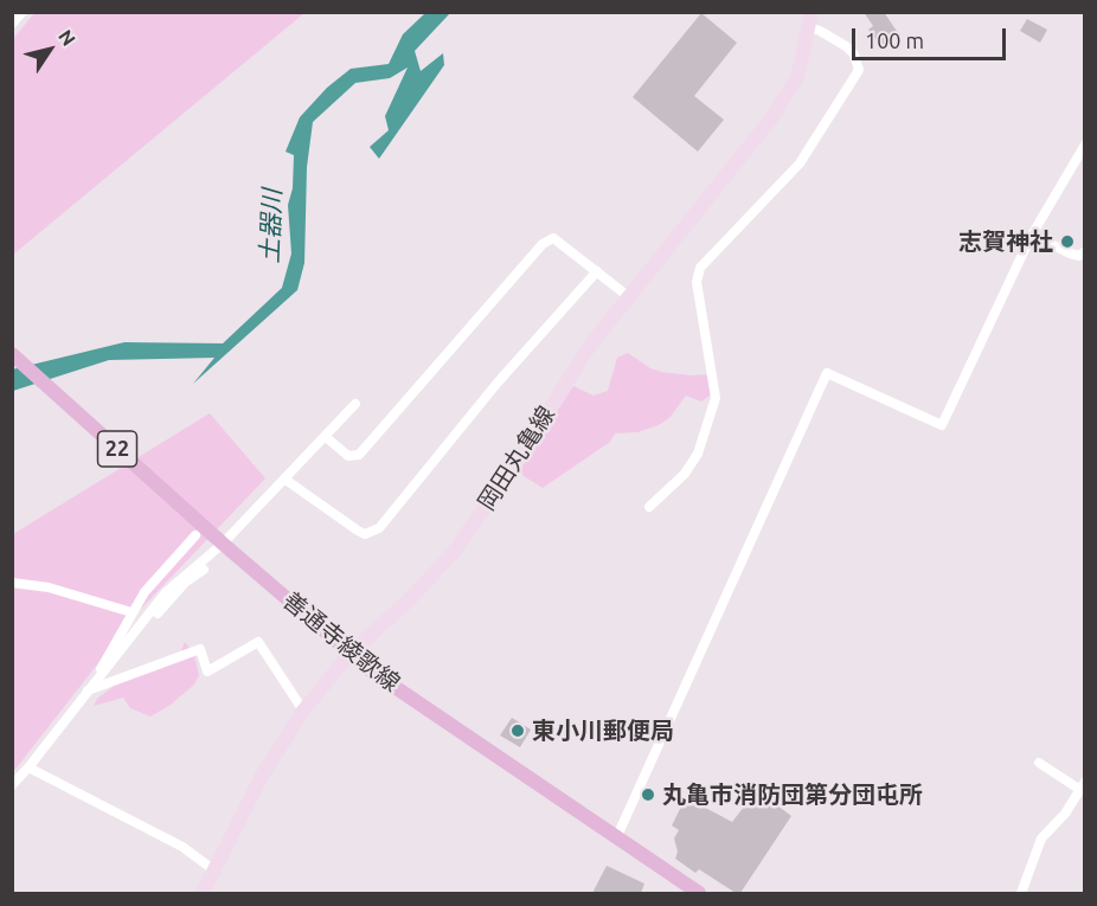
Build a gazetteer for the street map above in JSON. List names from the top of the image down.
{
  "streets": {
    "main road": ["22", "岡田丸亀線", "善通寺綾歌線"]
  },
  "crossings": [
    ["岡田丸亀線", "善通寺綾歌線"]
  ],
  "water": ["土器川"],
  "places": ["志賀神社", "東小川郵便局", "丸亀市消防団第分団屯所"],
  "scale_bar": "100 m",
  "north": "top right"
}
